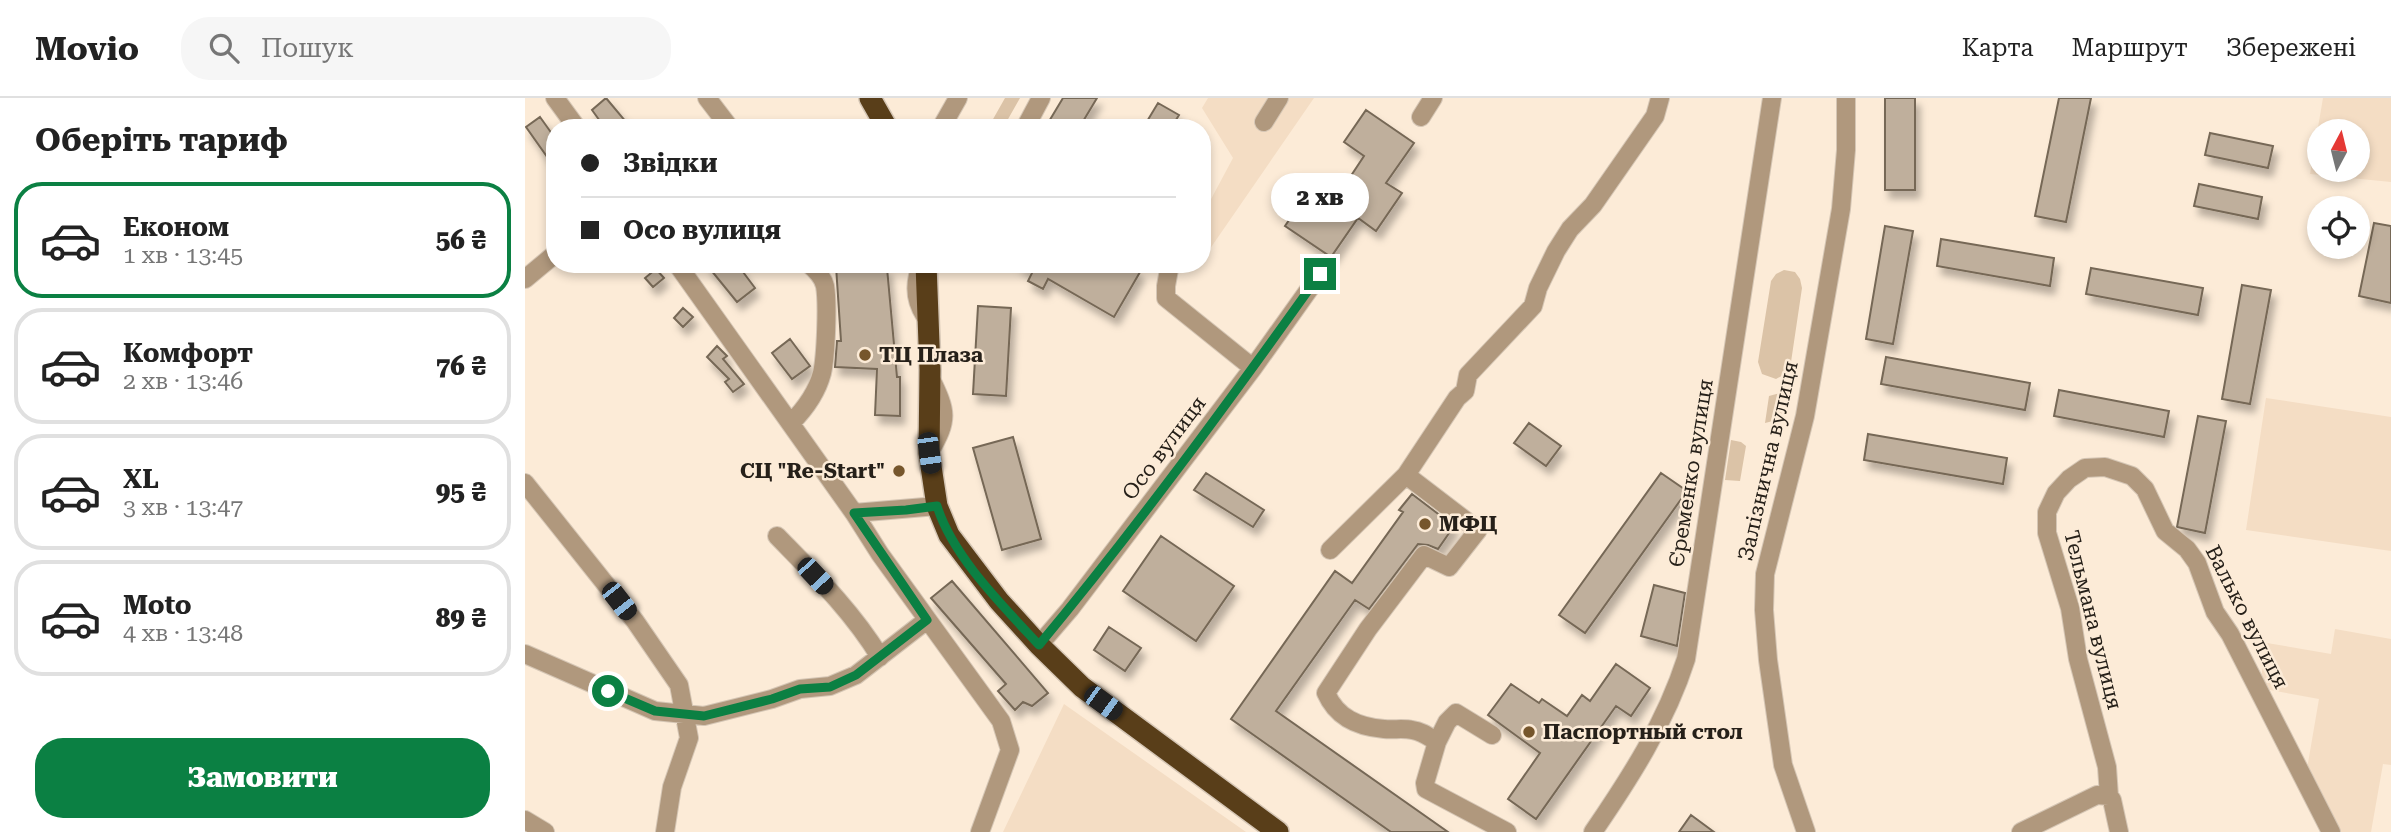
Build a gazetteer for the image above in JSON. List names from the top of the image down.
{
  "streets": {
    "street": [
      "Осо вулиця",
      "Залізнична вулиця",
      "Єременко вулиця",
      "Валько вулиця",
      "Тельмана вулиця"
    ]
  },
  "crossings": [
    ["Валько вулиця", "Тельмана вулиця"]
  ],
  "places": [
    "ТЦ Плаза",
    "СЦ \"Re-Start\"",
    "МФЦ",
    "Паспортный стол"
  ],
  "north": "top",
  "page": {
    "header": "Movio",
    "search": "Пошук",
    "nav": ["Карта", "Маршрут", "Збережені"],
    "heading": "Оберіть тариф",
    "banner": ["Звідки", "Осо вулиця"],
    "bubble": "2 хв",
    "list": [
      {
        "name": "Економ",
        "note": "1 хв · 13:45",
        "value": "56 ₴"
      },
      {
        "name": "Комфорт",
        "note": "2 хв · 13:46",
        "value": "76 ₴"
      },
      {
        "name": "XL",
        "note": "3 хв · 13:47",
        "value": "95 ₴"
      },
      {
        "name": "Moto",
        "note": "4 хв · 13:48",
        "value": "89 ₴"
      }
    ],
    "buttons": "Замовити"
  }
}
